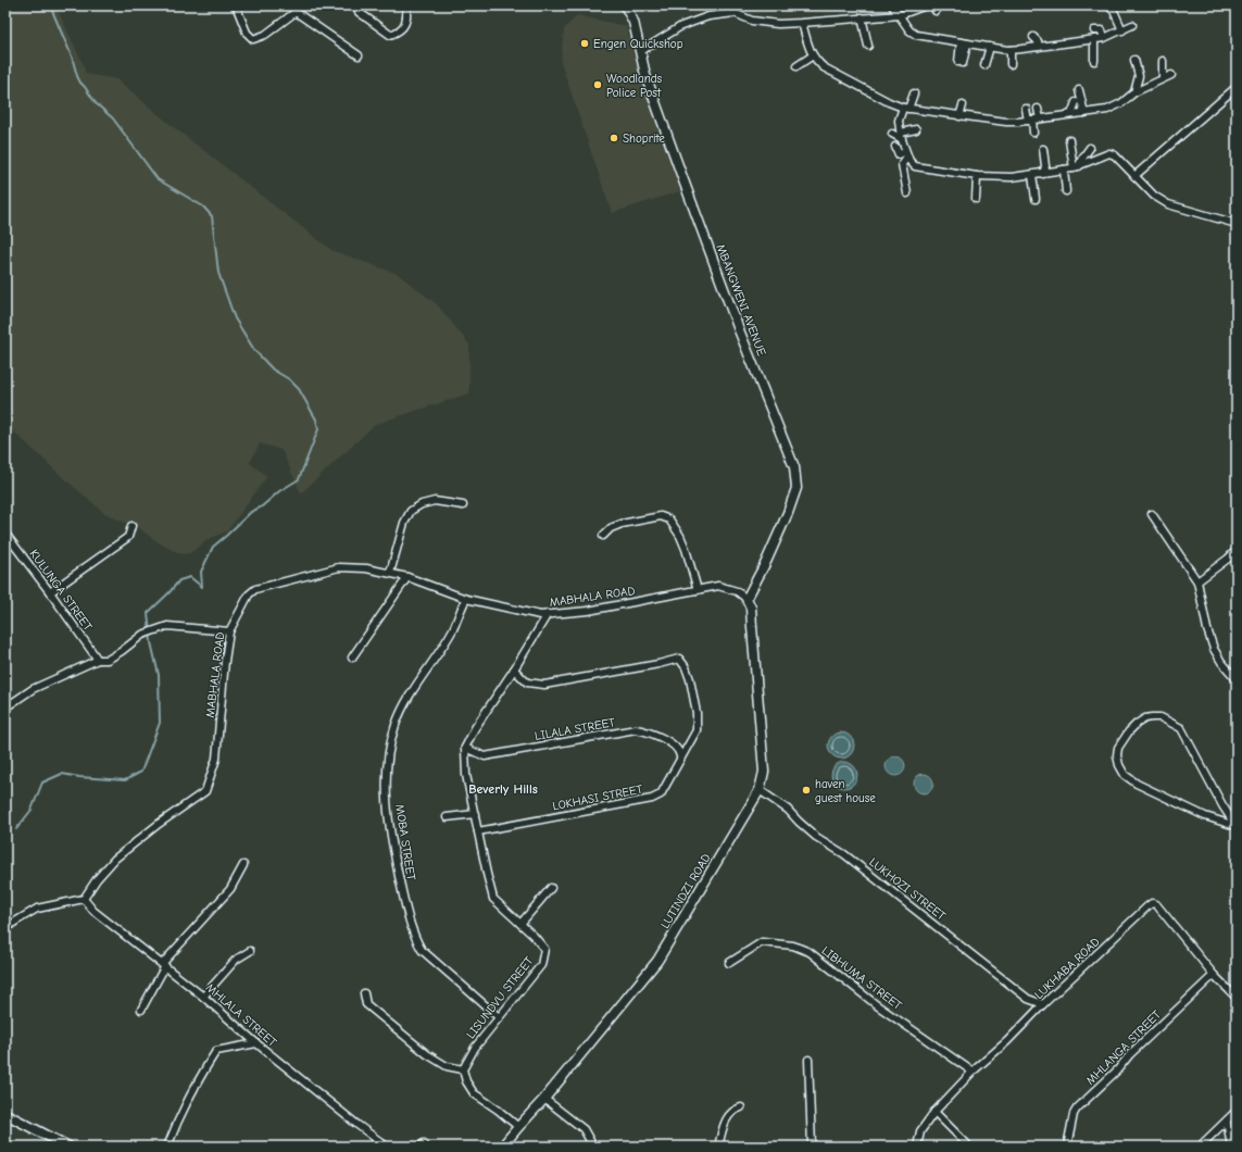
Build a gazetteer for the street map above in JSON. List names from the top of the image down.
{
  "streets": {
    "street": [
      "MBANGWENI AVENUE",
      "KULUNGA STREET",
      "MABHALA ROAD",
      "LILALA STREET",
      "LOKHASI STREET",
      "MOBA STREET",
      "LUKHOZI STREET",
      "LUTINDZI ROAD",
      "LUKHABA ROAD",
      "LIBHUMA STREET",
      "LISUNDVU STREET",
      "MHLALA STREET",
      "MHLANGA STREET"
    ]
  },
  "crossings": [
    ["MBANGWENI AVENUE", "MABHALA ROAD"],
    ["MBANGWENI AVENUE", "LUTINDZI ROAD"],
    ["MABHALA ROAD", "MOBA STREET"],
    ["MABHALA ROAD", "LUTINDZI ROAD"],
    ["MABHALA ROAD", "LISUNDVU STREET"],
    ["MABHALA ROAD", "MHLALA STREET"],
    ["LILALA STREET", "LOKHASI STREET"],
    ["LILALA STREET", "LISUNDVU STREET"],
    ["LOKHASI STREET", "LISUNDVU STREET"],
    ["MOBA STREET", "LISUNDVU STREET"],
    ["LUKHOZI STREET", "LUTINDZI ROAD"],
    ["LUKHOZI STREET", "LUKHABA ROAD"],
    ["LUKHABA ROAD", "LIBHUMA STREET"],
    ["LUKHABA ROAD", "MHLANGA STREET"]
  ],
  "districts": ["Beverly Hills"],
  "places": [
    "Engen Quickshop",
    "Woodlands Police Post",
    "Shoprite",
    "haven guest house"
  ]
}
